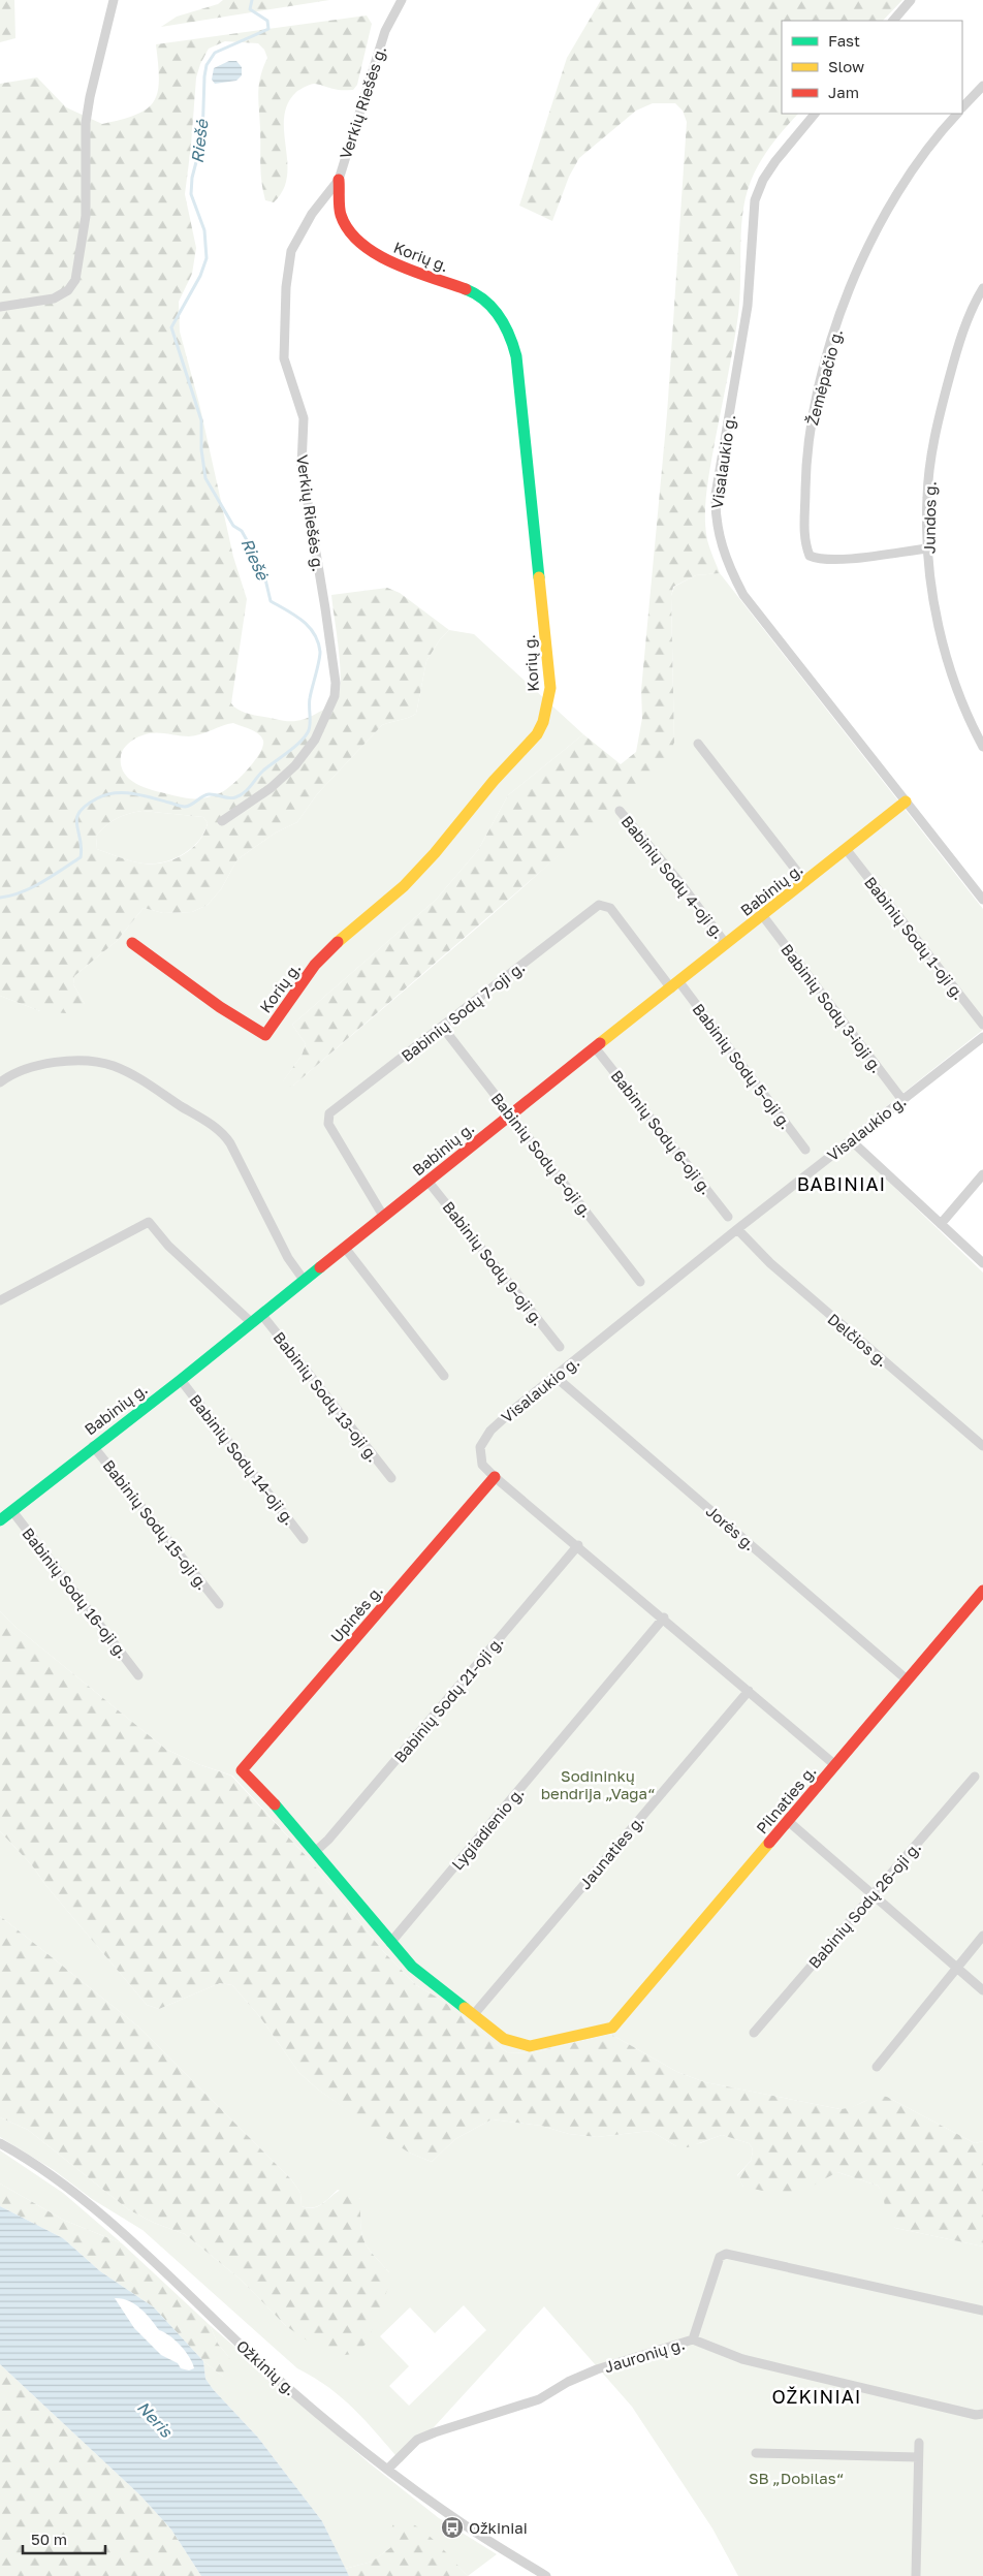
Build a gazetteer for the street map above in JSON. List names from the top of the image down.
{
  "streets": {
    "street": [
      "Verkių Riešės g.",
      "Korių g.",
      "Žemėpačio g.",
      "Visalaukio g.",
      "Jundos g.",
      "Babinių Sodų 4-oji g.",
      "Babinių g.",
      "Babinių Sodų 1-oji g.",
      "Babinių Sodų 3-ioji g.",
      "Babinių Sodų 7-oji g.",
      "Babinių Sodų 5-oji g.",
      "Babinių Sodų 6-oji g.",
      "Babinių Sodų 8-oji g.",
      "Babinių Sodų 9-oji g.",
      "Delčios g.",
      "Babinių Sodų 13-oji g.",
      "Babinių Sodų 14-oji g.",
      "Babinių Sodų 15-oji g.",
      "Jorės g.",
      "Babinių Sodų 16-oji g.",
      "Upinės g.",
      "Babinių Sodų 21-oji g.",
      "Pilnaties g.",
      "Lygiadienio g.",
      "Jaunaties g.",
      "Babinių Sodų 26-oji g.",
      "Jauronių g.",
      "Ožkinių g."
    ]
  },
  "crossings": [
    ["Verkių Riešės g.", "Korių g."],
    ["Žemėpačio g.", "Jundos g."],
    ["Visalaukio g.", "Babinių g."],
    ["Visalaukio g.", "Babinių Sodų 3-ioji g."],
    ["Visalaukio g.", "Delčios g."],
    ["Visalaukio g.", "Jorės g."],
    ["Visalaukio g.", "Upinės g."],
    ["Visalaukio g.", "Babinių Sodų 21-oji g."],
    ["Visalaukio g.", "Pilnaties g."],
    ["Visalaukio g.", "Lygiadienio g."],
    ["Visalaukio g.", "Jaunaties g."],
    ["Babinių Sodų 4-oji g.", "Babinių g."],
    ["Babinių g.", "Babinių Sodų 1-oji g."],
    ["Babinių g.", "Babinių Sodų 3-ioji g."],
    ["Babinių g.", "Babinių Sodų 7-oji g."],
    ["Babinių g.", "Babinių Sodų 5-oji g."],
    ["Babinių g.", "Babinių Sodų 6-oji g."],
    ["Babinių g.", "Babinių Sodų 8-oji g."],
    ["Babinių g.", "Babinių Sodų 9-oji g."],
    ["Babinių g.", "Babinių Sodų 13-oji g."],
    ["Babinių g.", "Babinių Sodų 14-oji g."],
    ["Babinių g.", "Babinių Sodų 15-oji g."],
    ["Babinių g.", "Babinių Sodų 16-oji g."],
    ["Babinių Sodų 7-oji g.", "Babinių Sodų 5-oji g."],
    ["Babinių Sodų 7-oji g.", "Babinių Sodų 8-oji g."],
    ["Jorės g.", "Pilnaties g."],
    ["Upinės g.", "Babinių Sodų 21-oji g."],
    ["Pilnaties g.", "Jaunaties g."],
    ["Jauronių g.", "Ožkinių g."]
  ],
  "districts": ["BABINIAI", "OŽKINIAI"],
  "water": ["Riešė", "Neris"],
  "parks": ["Sodininkų bendrija „Vaga“", "SB „Dobilas“"],
  "places": {
    "bus stop": ["Ožkiniai"]
  },
  "legend": ["Fast", "Slow", "Jam"],
  "scale_bar": "50 m"
}
